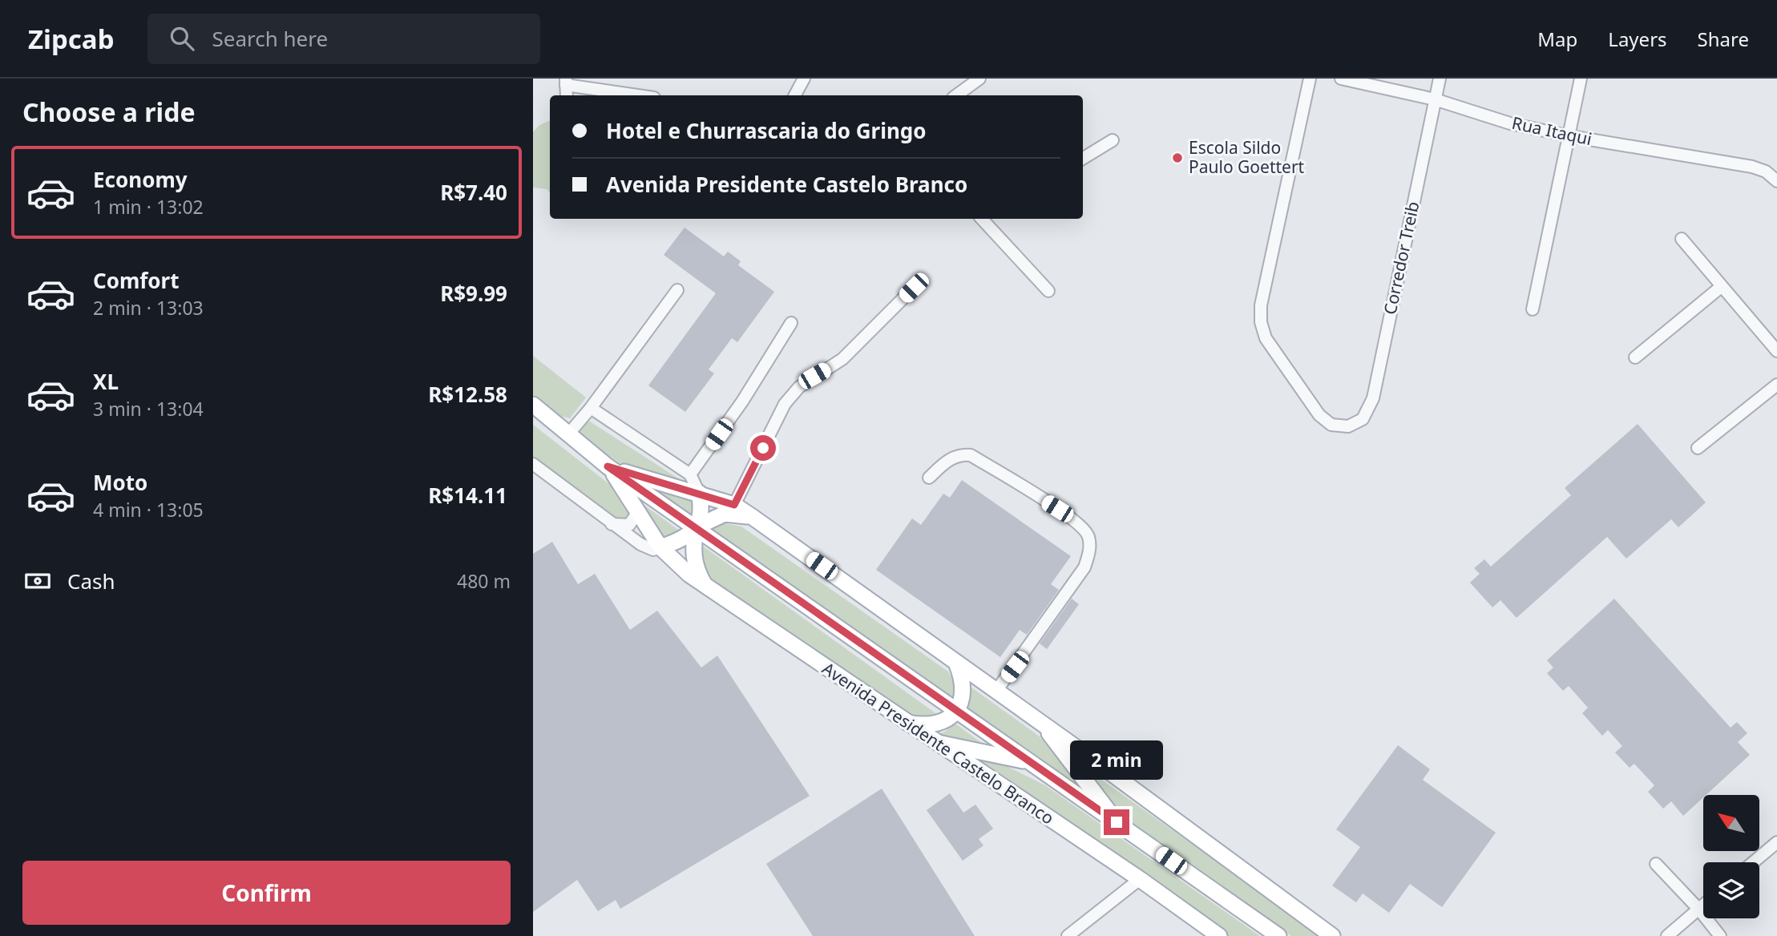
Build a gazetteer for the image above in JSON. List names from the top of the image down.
{
  "streets": {
    "main road": ["Avenida Presidente Castelo Branco"],
    "street": ["Rua Itaqui", "Corredor Treib"]
  },
  "crossings": [
    ["Rua Itaqui", "Corredor Treib"]
  ],
  "places": ["Escola Sildo Paulo Goettert"],
  "north": "top left",
  "page": {
    "header": "Zipcab",
    "search": "Search here",
    "nav": ["Map", "Layers", "Share"],
    "heading": "Choose a ride",
    "banner": ["Hotel e Churrascaria do Gringo", "Avenida Presidente Castelo Branco"],
    "list": [
      {
        "name": "Economy",
        "note": "1 min · 13:02",
        "value": "R$7.40"
      },
      {
        "name": "Comfort",
        "note": "2 min · 13:03",
        "value": "R$9.99"
      },
      {
        "name": "XL",
        "note": "3 min · 13:04",
        "value": "R$12.58"
      },
      {
        "name": "Moto",
        "note": "4 min · 13:05",
        "value": "R$14.11"
      }
    ],
    "pay": ["Cash", "480 m"],
    "bubble": "2 min",
    "buttons": "Confirm"
  }
}
